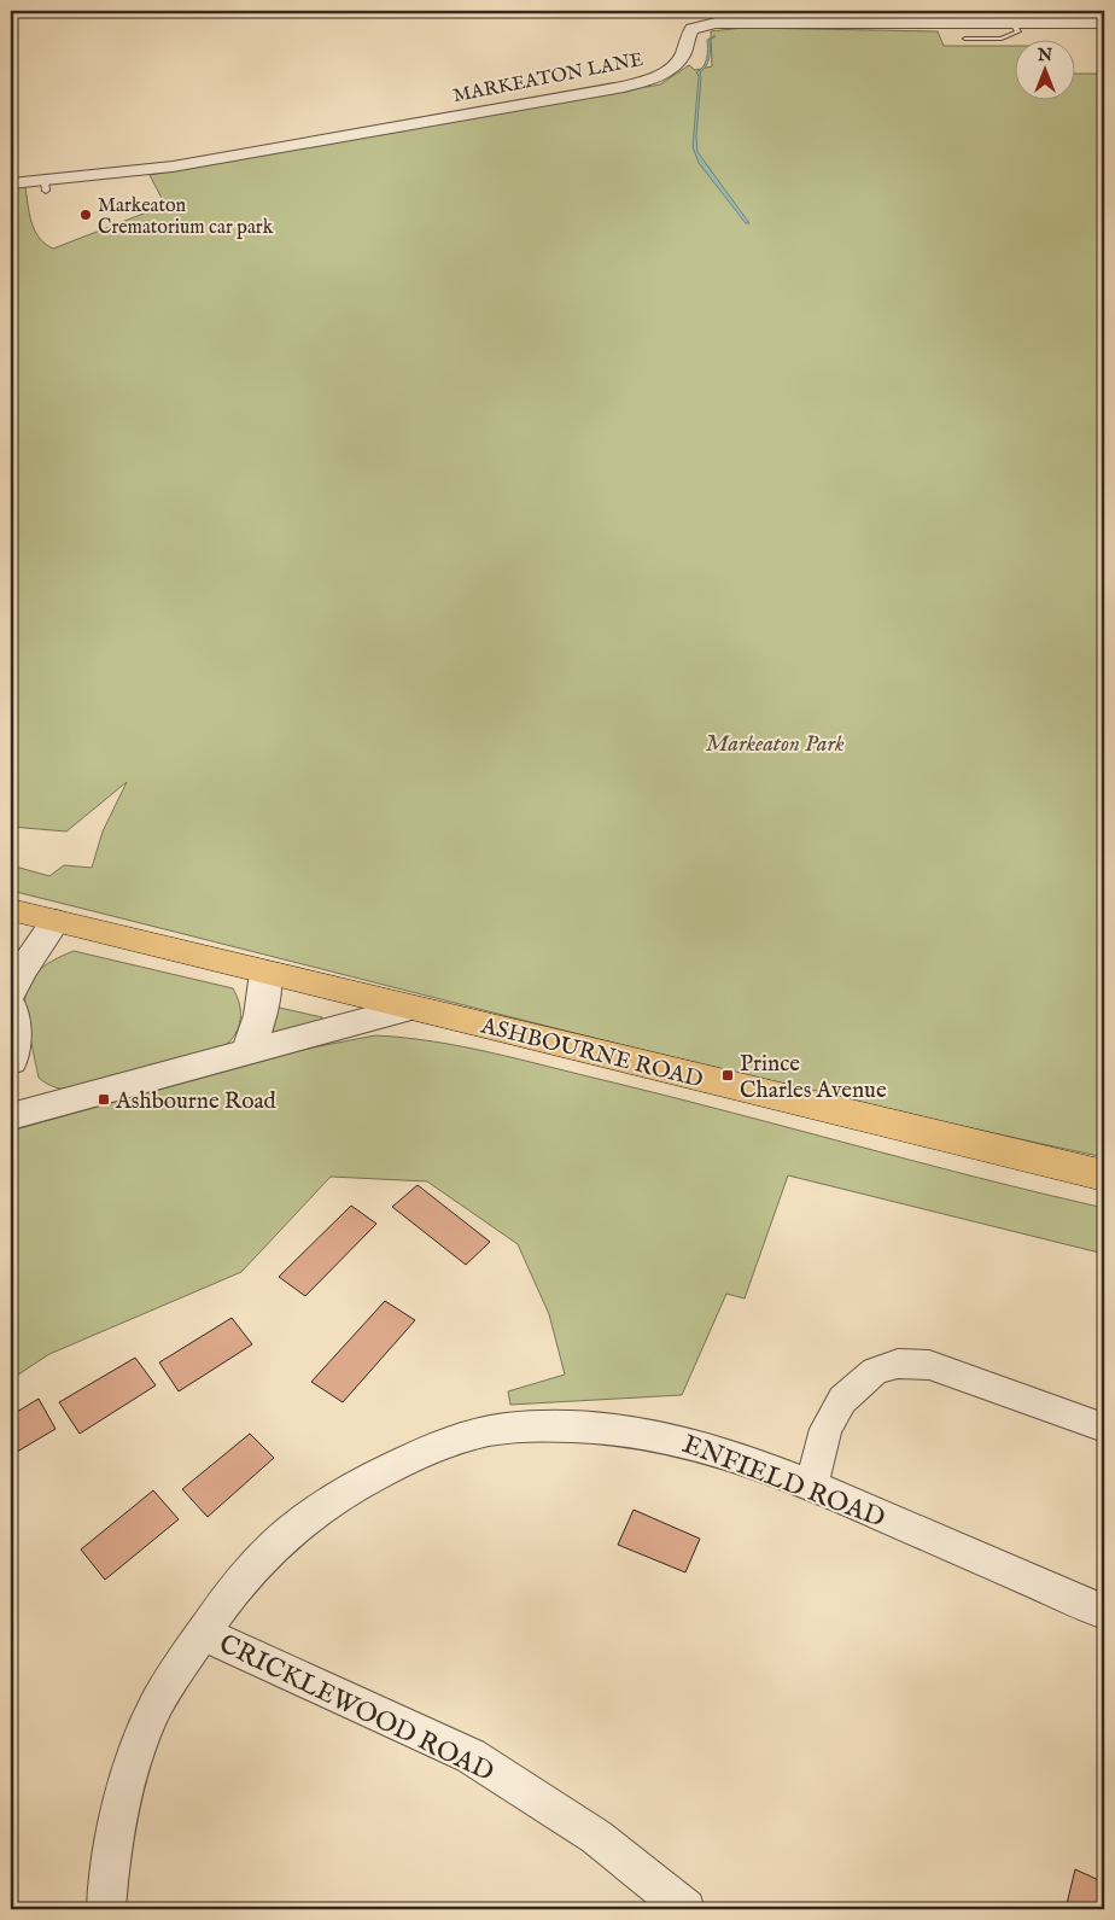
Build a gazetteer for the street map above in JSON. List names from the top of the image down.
{
  "streets": {
    "highway": ["ASHBOURNE ROAD"],
    "street": ["MARKEATON LANE", "ENFIELD ROAD", "CRICKLEWOOD ROAD"]
  },
  "crossings": [
    ["ENFIELD ROAD", "CRICKLEWOOD ROAD"]
  ],
  "parks": ["Markeaton Park"],
  "places": {
    "other": ["Markeaton Crematorium car park"],
    "transit": ["Prince Charles Avenue", "Ashbourne Road"]
  },
  "north": "top"
}
